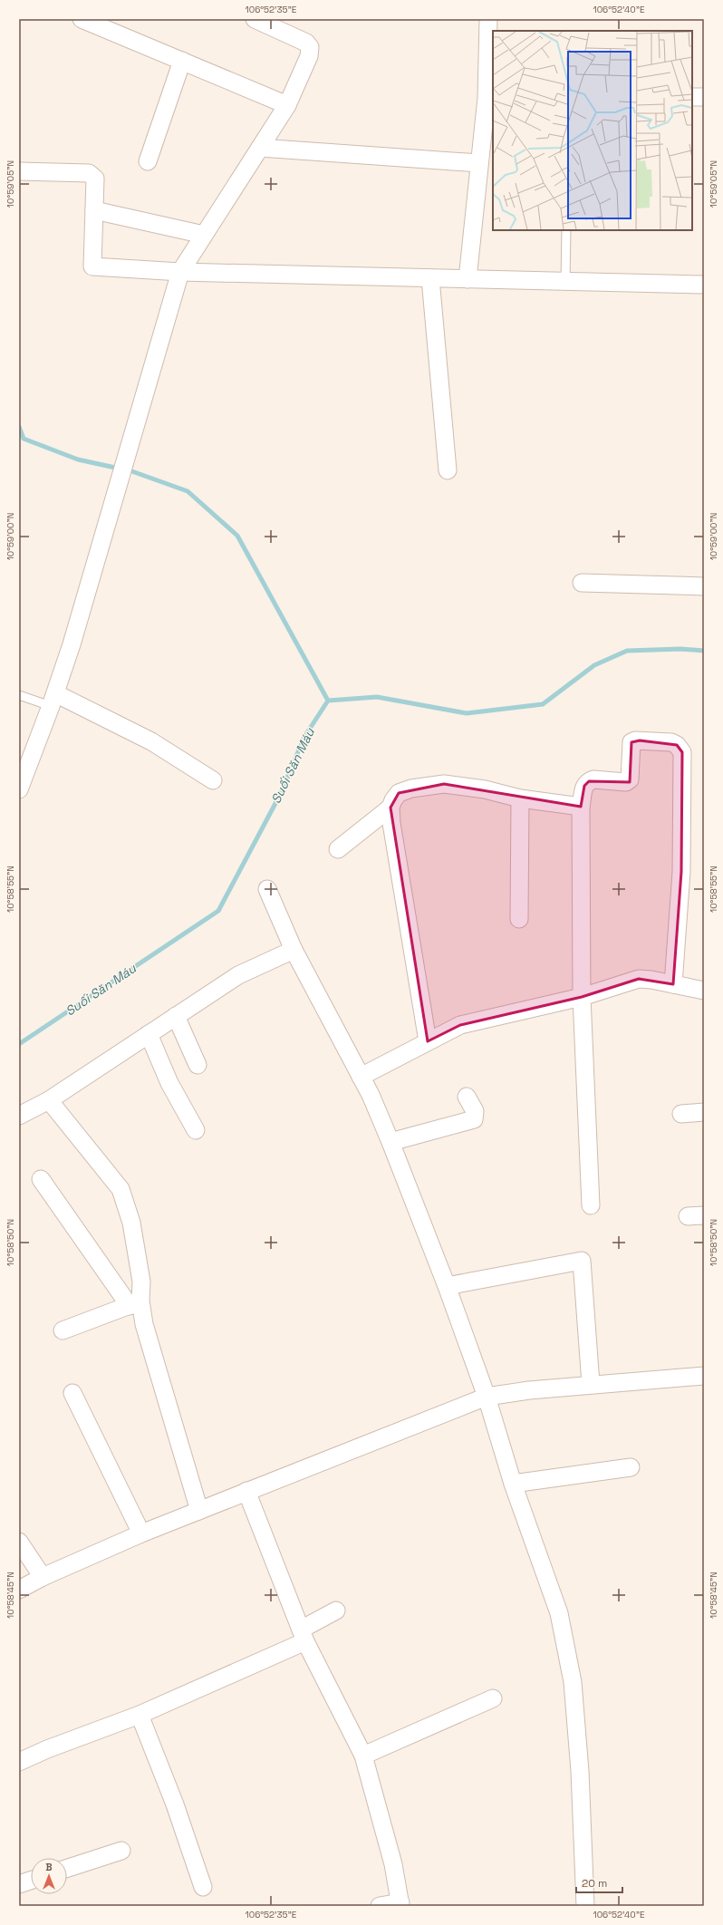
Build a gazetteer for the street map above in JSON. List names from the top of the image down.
{
  "water": ["Suối Săn Máu"],
  "scale_bar": "20 m",
  "north": "top",
  "coordinates": [
    "106°52'35\"E",
    "106°52'40\"E",
    "10°59'05\"N",
    "10°59'00\"N",
    "10°58'55\"N",
    "10°58'50\"N",
    "10°58'45\"N"
  ]
}
